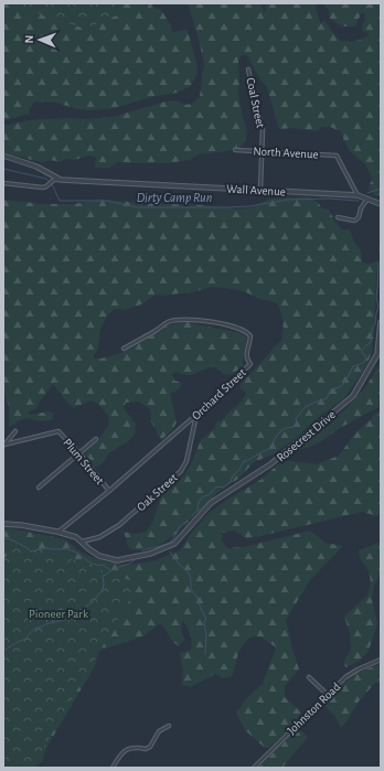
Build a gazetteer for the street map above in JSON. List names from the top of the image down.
{
  "streets": {
    "street": [
      "Coal Street",
      "North Avenue",
      "Wall Avenue",
      "Orchard Street",
      "Rosecrest Drive",
      "Plum Street",
      "Oak Street",
      "Johnston Road"
    ]
  },
  "crossings": [
    ["Coal Street", "North Avenue"],
    ["Coal Street", "Wall Avenue"],
    ["North Avenue", "Wall Avenue"],
    ["Orchard Street", "Rosecrest Drive"],
    ["Orchard Street", "Plum Street"],
    ["Orchard Street", "Oak Street"],
    ["Rosecrest Drive", "Oak Street"]
  ],
  "water": ["Dirty Camp Run"],
  "parks": ["Pioneer Park"],
  "north": "left"
}
